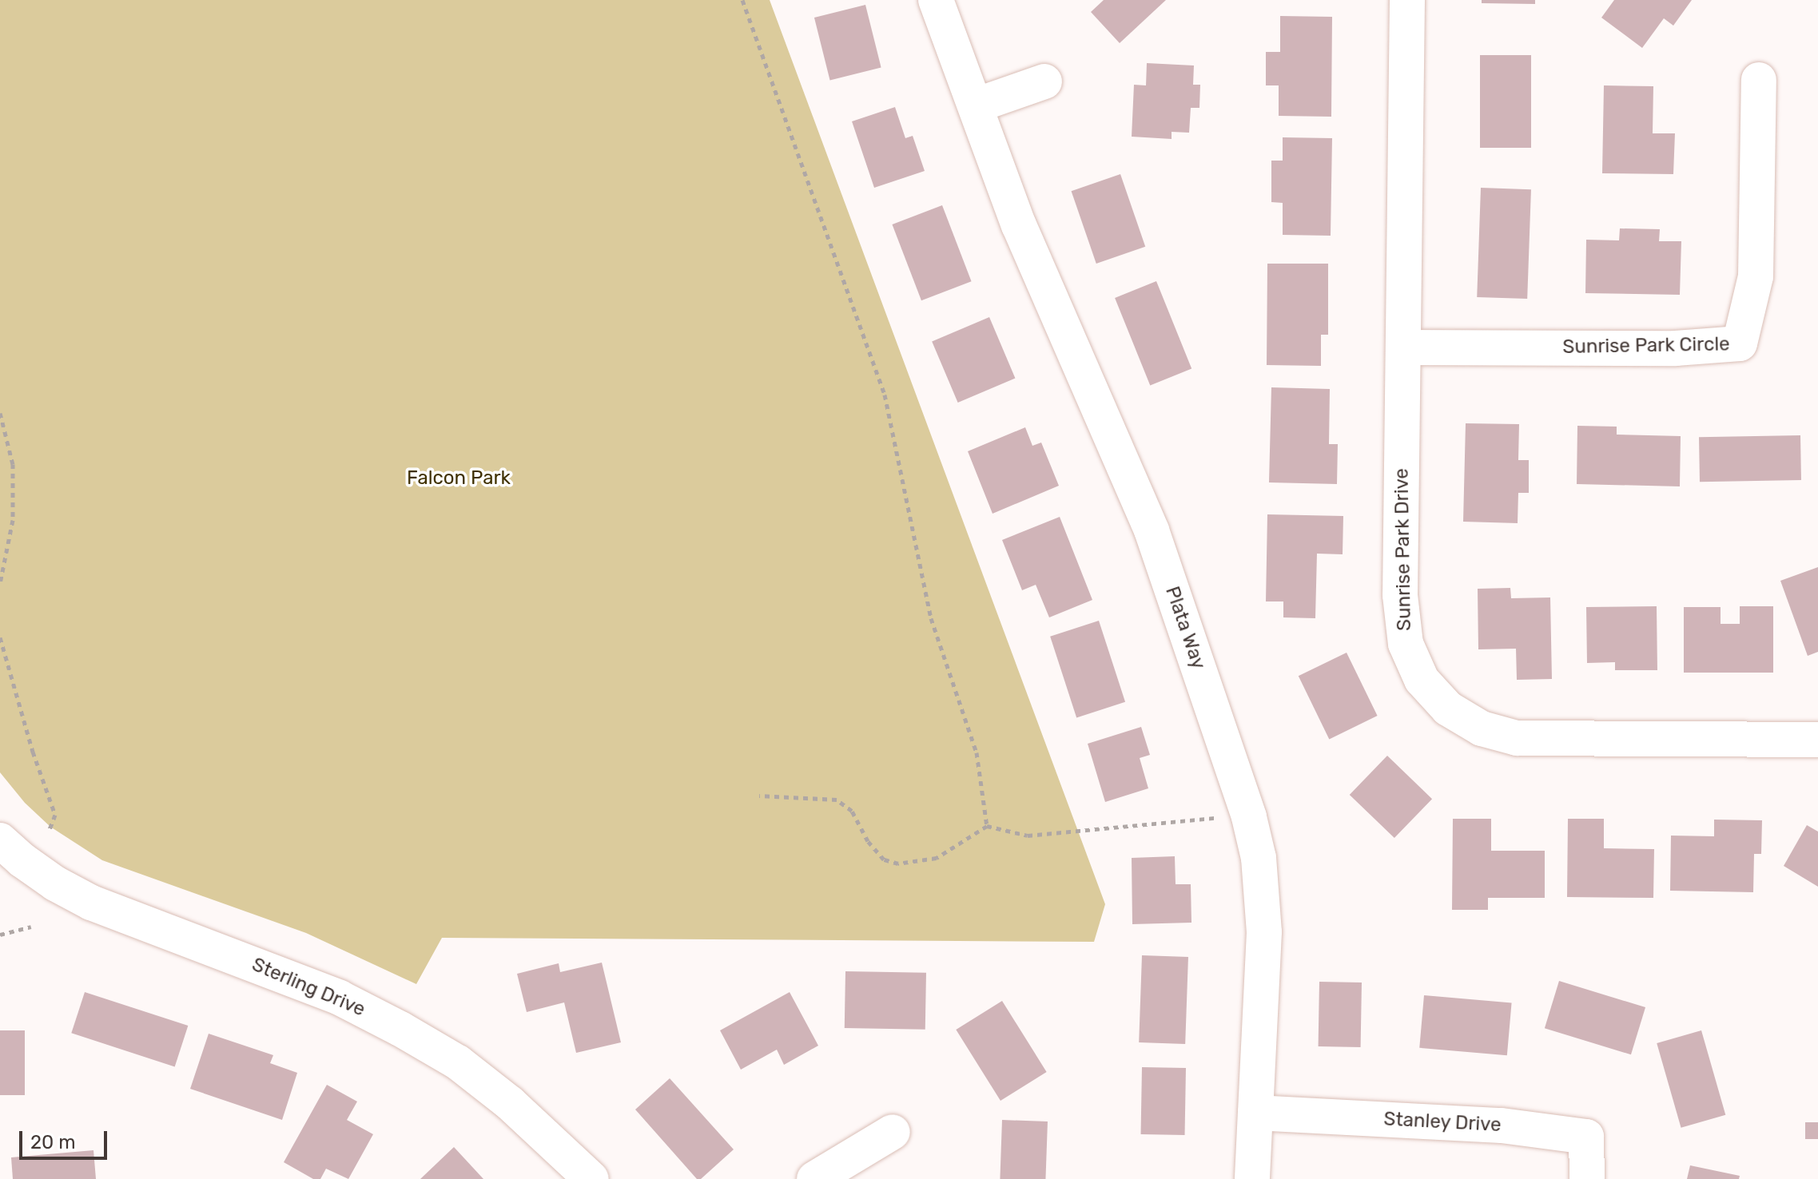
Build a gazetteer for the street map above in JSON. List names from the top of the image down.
{
  "streets": {
    "street": [
      "Sunrise Park Circle",
      "Sunrise Park Drive",
      "Plata Way",
      "Sterling Drive",
      "Stanley Drive"
    ]
  },
  "crossings": [
    ["Sunrise Park Circle", "Sunrise Park Drive"],
    ["Plata Way", "Stanley Drive"]
  ],
  "parks": ["Falcon Park"],
  "scale_bar": "20 m"
}
